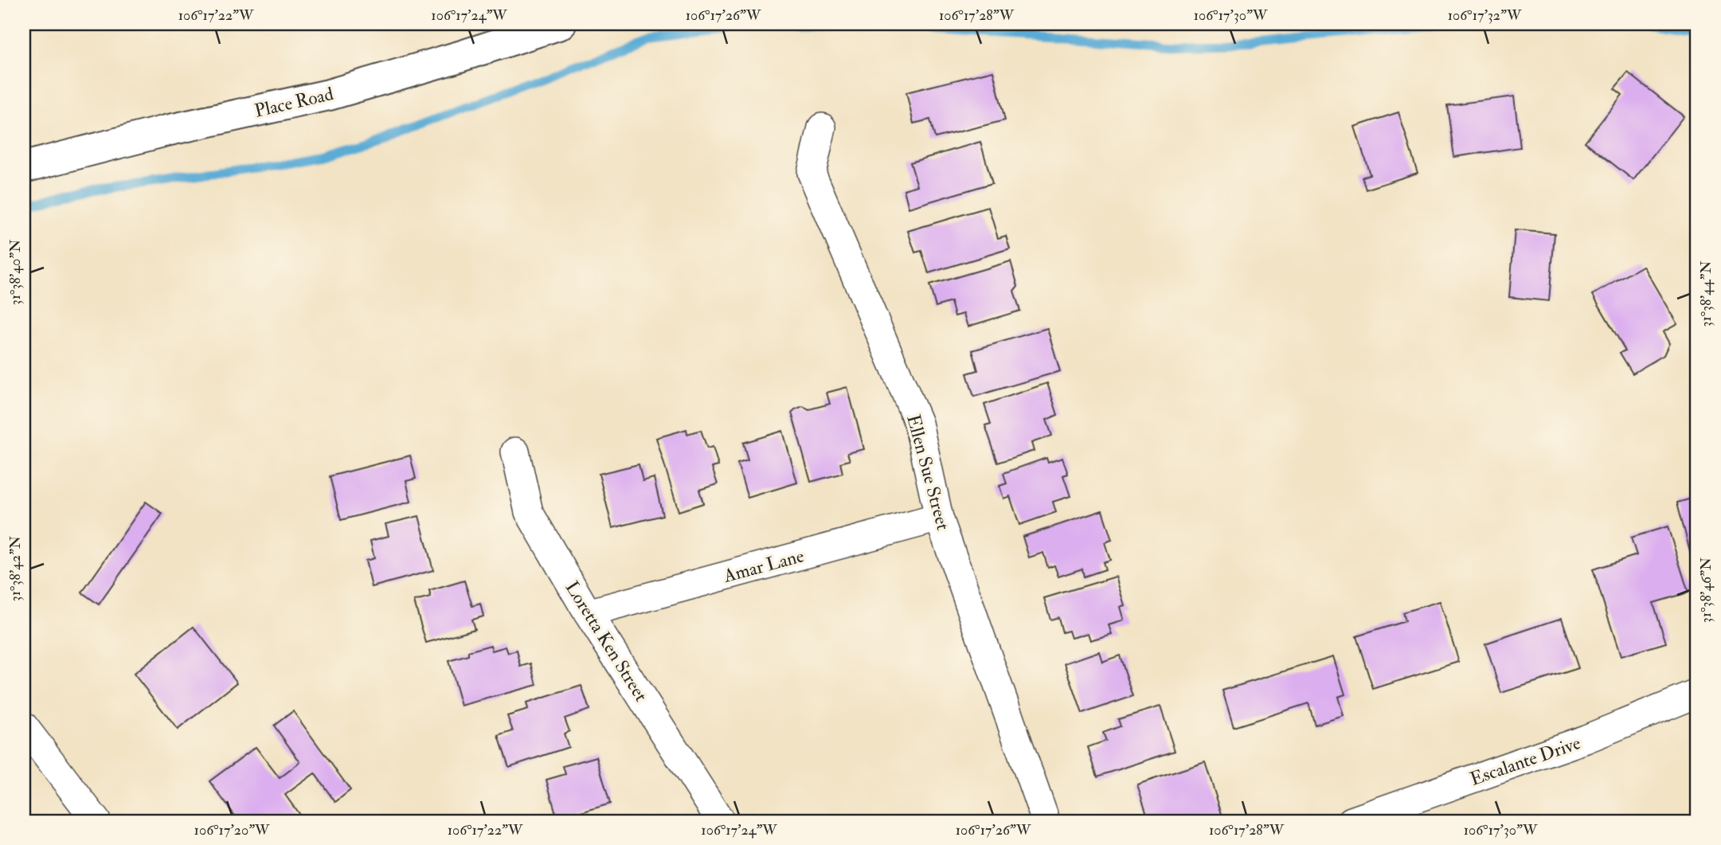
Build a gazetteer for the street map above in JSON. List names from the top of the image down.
{
  "streets": {
    "street": [
      "Place Road",
      "Ellen Sue Street",
      "Amar Lane",
      "Loretta Ken Street",
      "Escalante Drive"
    ]
  },
  "crossings": [
    ["Ellen Sue Street", "Amar Lane"],
    ["Amar Lane", "Loretta Ken Street"]
  ],
  "coordinates": [
    "106°17'22\"W",
    "106°17'24\"W",
    "106°17'26\"W",
    "106°17'28\"W",
    "106°17'30\"W",
    "106°17'32\"W",
    "31°38'40\"N",
    "31°38'44\"N",
    "31°38'42\"N",
    "31°38'46\"N",
    "106°17'20\"W"
  ]
}
